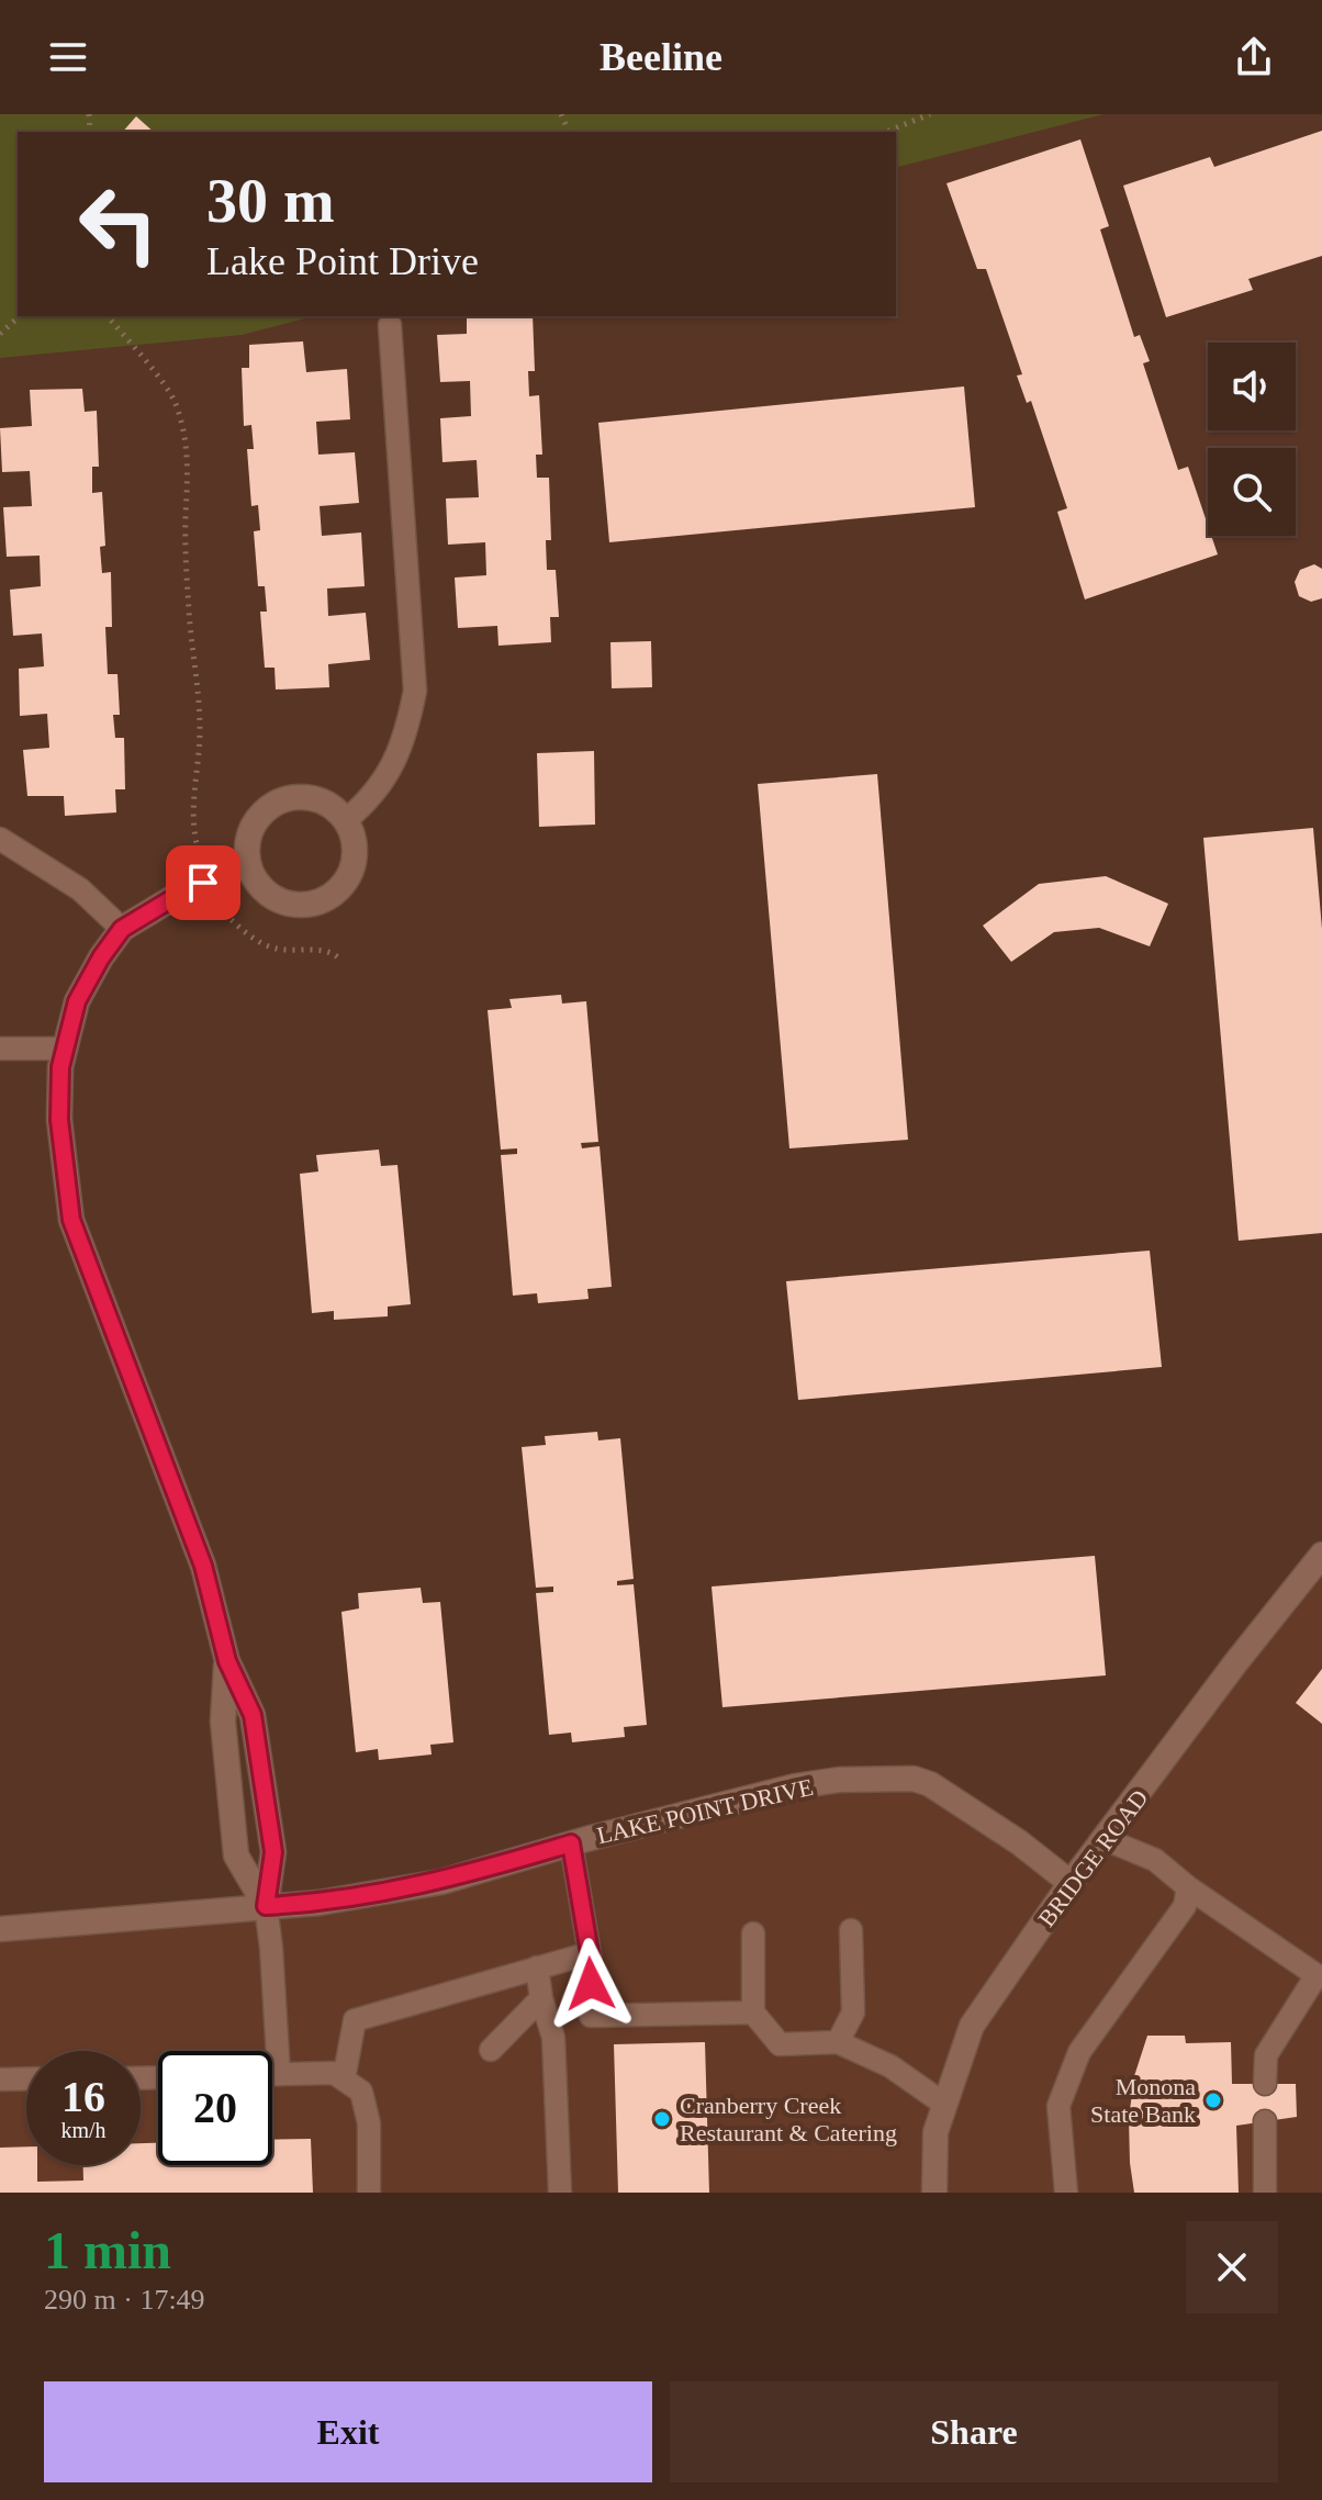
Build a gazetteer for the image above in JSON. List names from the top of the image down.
{
  "streets": {
    "street": ["LAKE POINT DRIVE", "BRIDGE ROAD"]
  },
  "crossings": [
    ["LAKE POINT DRIVE", "BRIDGE ROAD"]
  ],
  "places": ["Monona State Bank", "Cranberry Creek Restaurant & Catering"],
  "page": {
    "header": "Beeline",
    "turn": ["30 m", "Lake Point Drive"],
    "speed": "16 km/h",
    "limit": "20",
    "heading": ["1 min", "290 m · 17:49"],
    "buttons": ["Exit", "Share"]
  }
}
